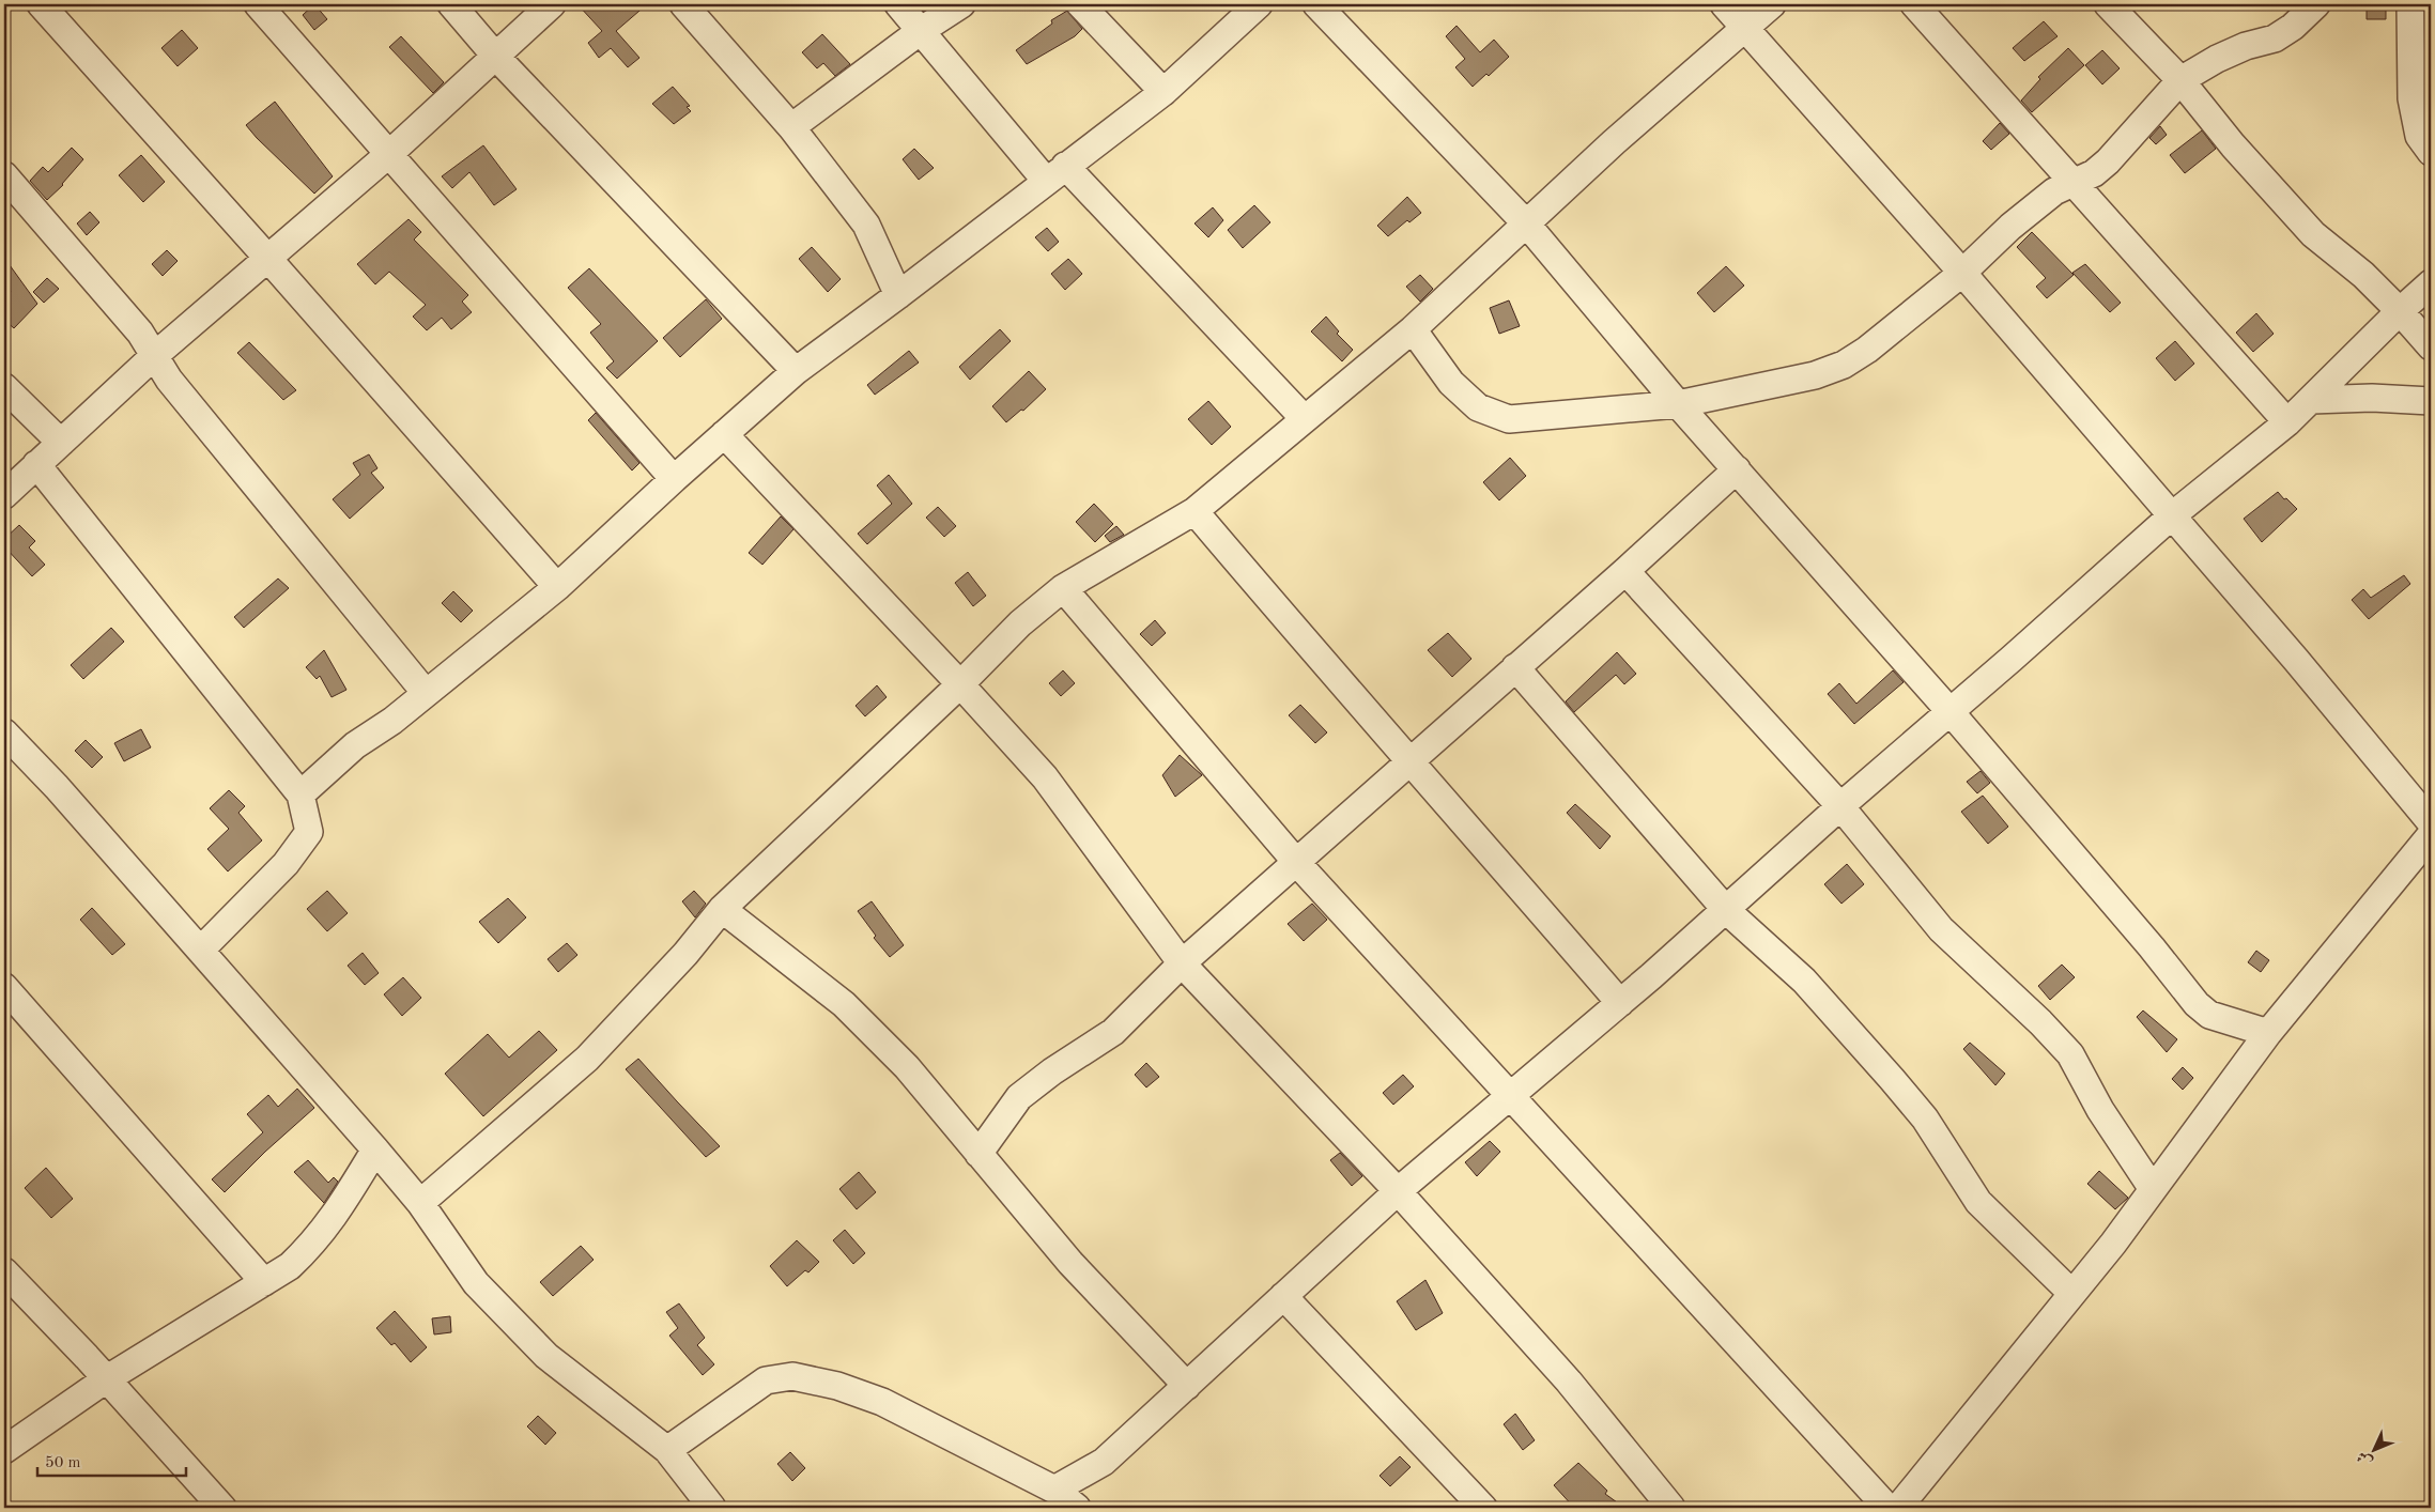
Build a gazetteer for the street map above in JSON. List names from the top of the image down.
{
  "scale_bar": "50 m",
  "north": "bottom left"
}
